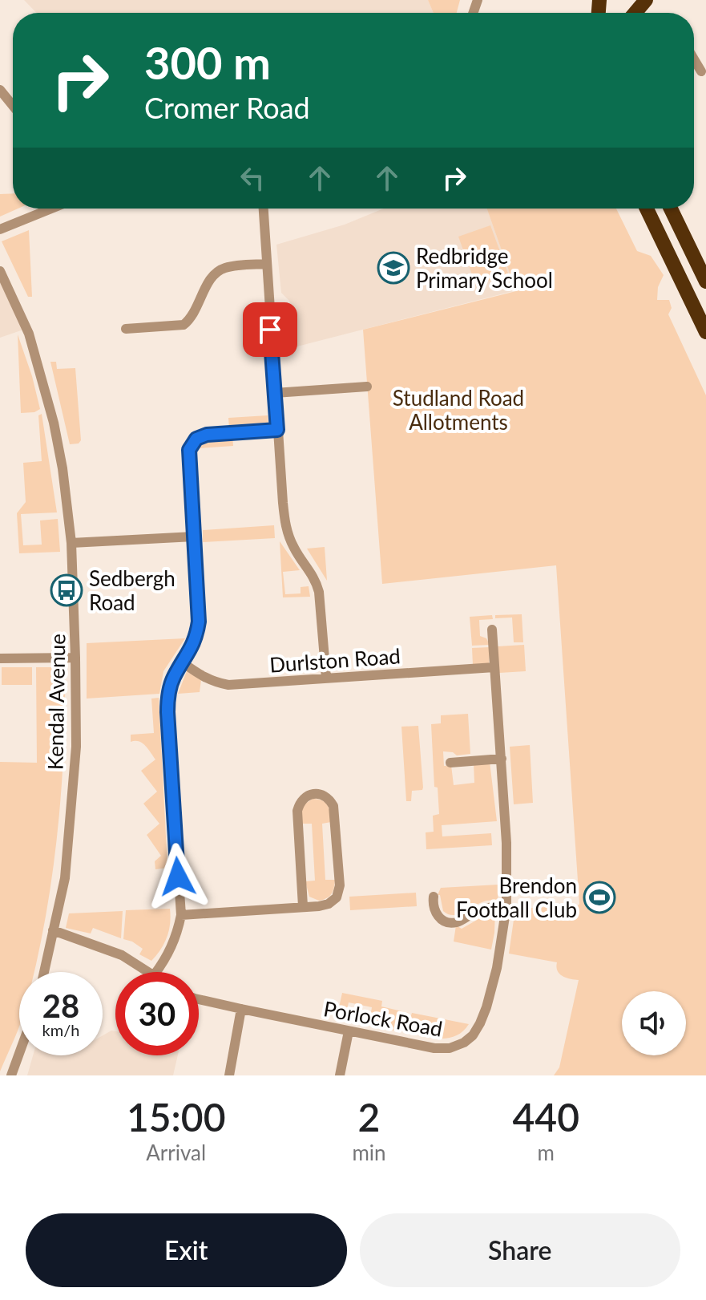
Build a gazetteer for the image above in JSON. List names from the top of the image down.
{
  "streets": {
    "street": ["Durlston Road", "Kendal Avenue", "Porlock Road"]
  },
  "crossings": [
    ["Durlston Road", "Porlock Road"]
  ],
  "parks": ["Studland Road Allotments"],
  "places": {
    "school or university": ["Redbridge Primary School"],
    "bus stop": ["Sedbergh Road"],
    "sports": ["Brendon Football Club"]
  },
  "page": {
    "turn": ["300 m", "Cromer Road"],
    "speed": "28 km/h",
    "limit": "30",
    "eta": [
      "15:00",
      "Arrival",
      "2",
      "min",
      "440",
      "m"
    ],
    "buttons": ["Exit", "Share"]
  }
}
